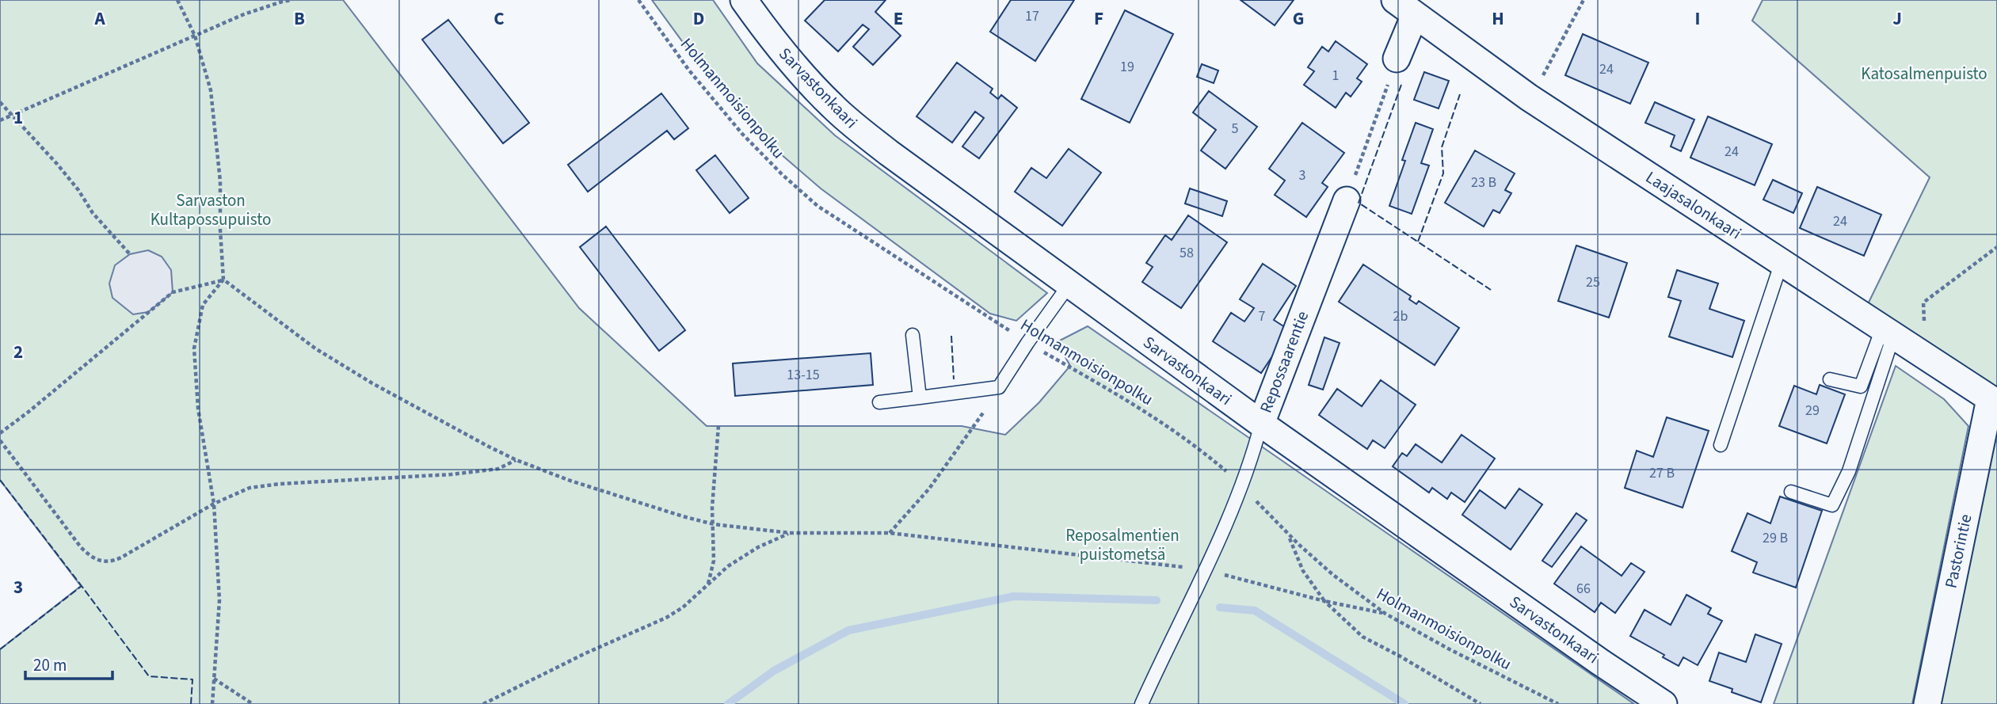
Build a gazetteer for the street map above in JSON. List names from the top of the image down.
{
  "streets": {
    "street": [
      "Sarvastonkaari",
      "Laajasalonkaari",
      "Repossaarentie",
      "Pastorintie"
    ],
    "path": ["Holmanmoisionpolku"]
  },
  "crossings": [
    ["Sarvastonkaari", "Repossaarentie"],
    ["Holmanmoisionpolku", "Repossaarentie"],
    ["Laajasalonkaari", "Pastorintie"]
  ],
  "parks": ["Katosalmenpuisto", "Sarvaston Kultapossupuisto", "Reposalmentien puistometsä"],
  "house_numbers": [
    "17",
    "19",
    "24",
    "1",
    "5",
    "24",
    "3",
    "23 B",
    "24",
    "58",
    "25",
    "7",
    "2b",
    "13-15",
    "29",
    "27 B",
    "29 B",
    "66"
  ],
  "scale_bar": "20 m",
  "grid": {
    "columns": [
      "A",
      "B",
      "C",
      "D",
      "E",
      "F",
      "G",
      "H",
      "I",
      "J"
    ],
    "rows": ["1", "2", "3"]
  }
}
